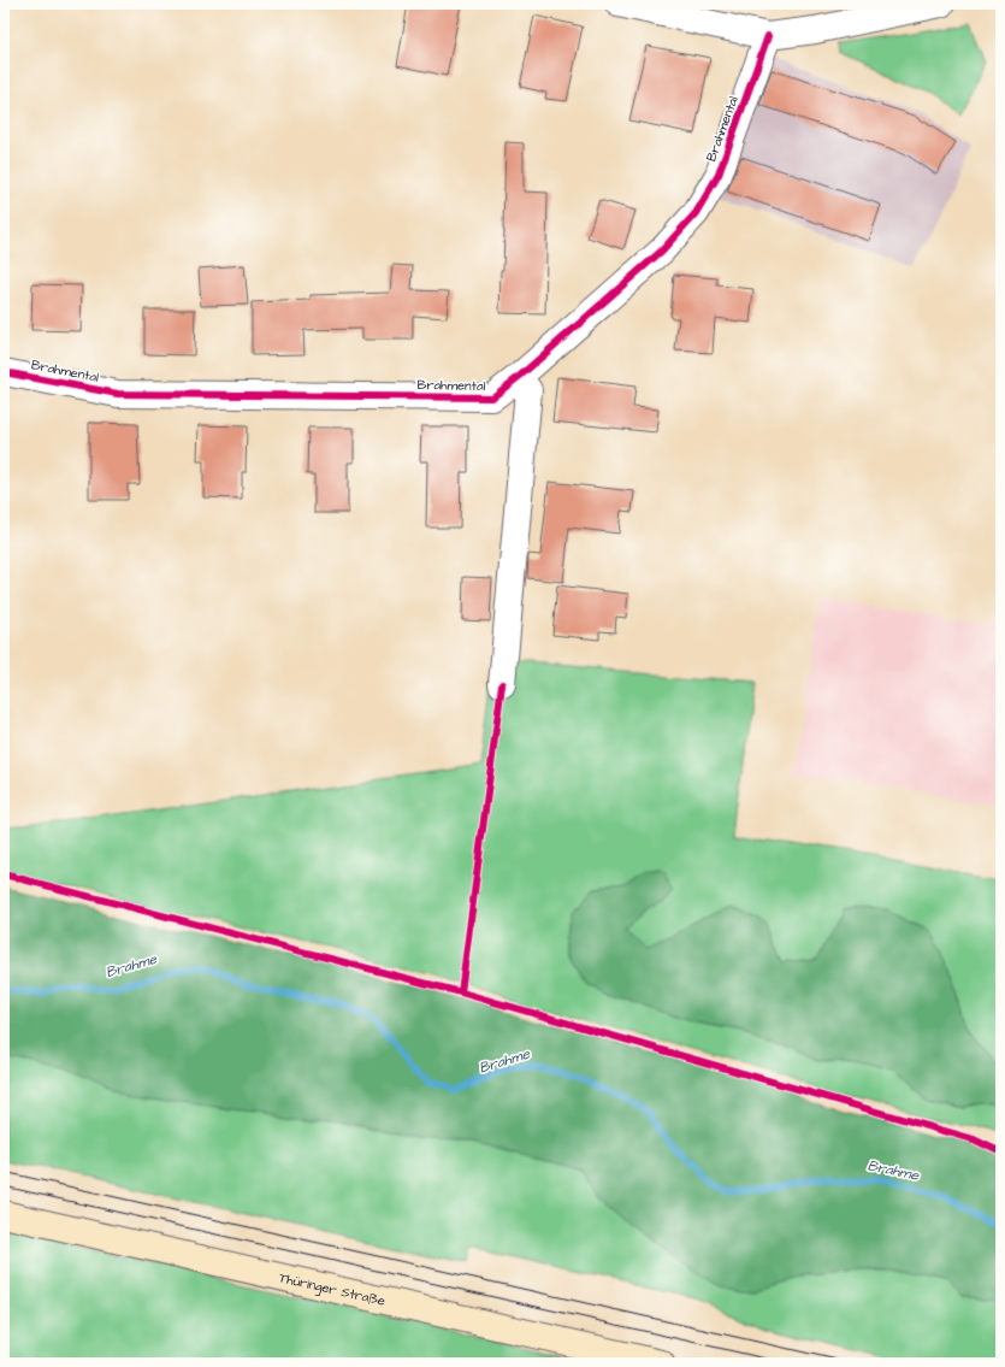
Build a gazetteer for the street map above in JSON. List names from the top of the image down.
{
  "streets": {
    "main road": ["Thüringer Straße"],
    "street": ["Brahmental"]
  },
  "water": ["Brahme"]
}
